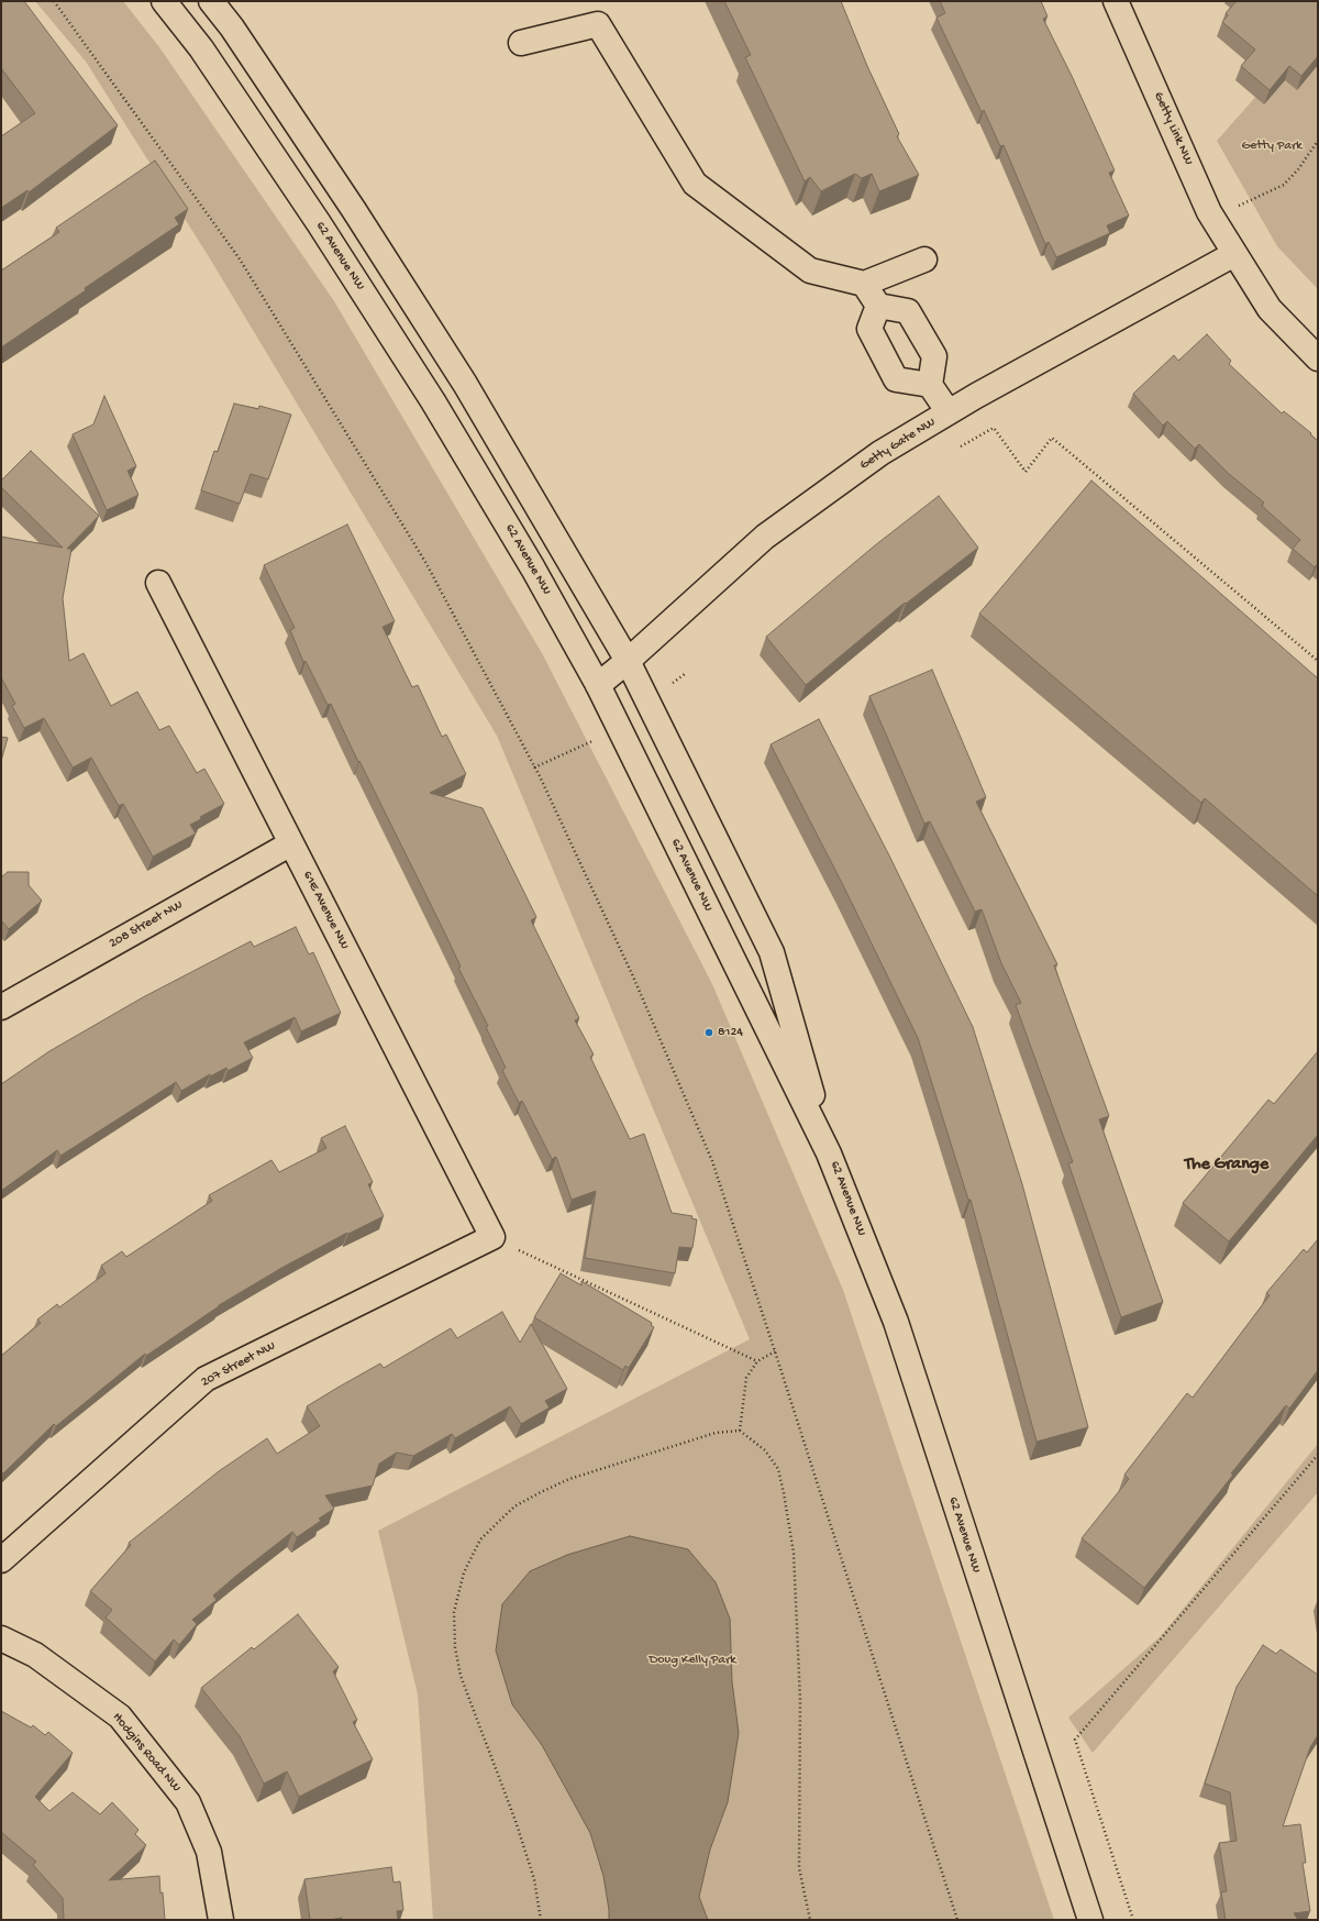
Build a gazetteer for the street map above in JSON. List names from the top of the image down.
{
  "streets": {
    "main road": [
      "Getty Link NW",
      "62 Avenue NW",
      "Getty Gate NW",
      "61E Avenue NW",
      "208 Street NW",
      "207 Street NW",
      "Hodgins Road NW"
    ]
  },
  "crossings": [
    ["Getty Link NW", "Getty Gate NW"],
    ["62 Avenue NW", "Getty Gate NW"],
    ["61E Avenue NW", "208 Street NW"],
    ["61E Avenue NW", "207 Street NW"]
  ],
  "districts": ["The Grange"],
  "parks": ["Getty Park", "Doug Kelly Park"],
  "places": ["8124"]
}
